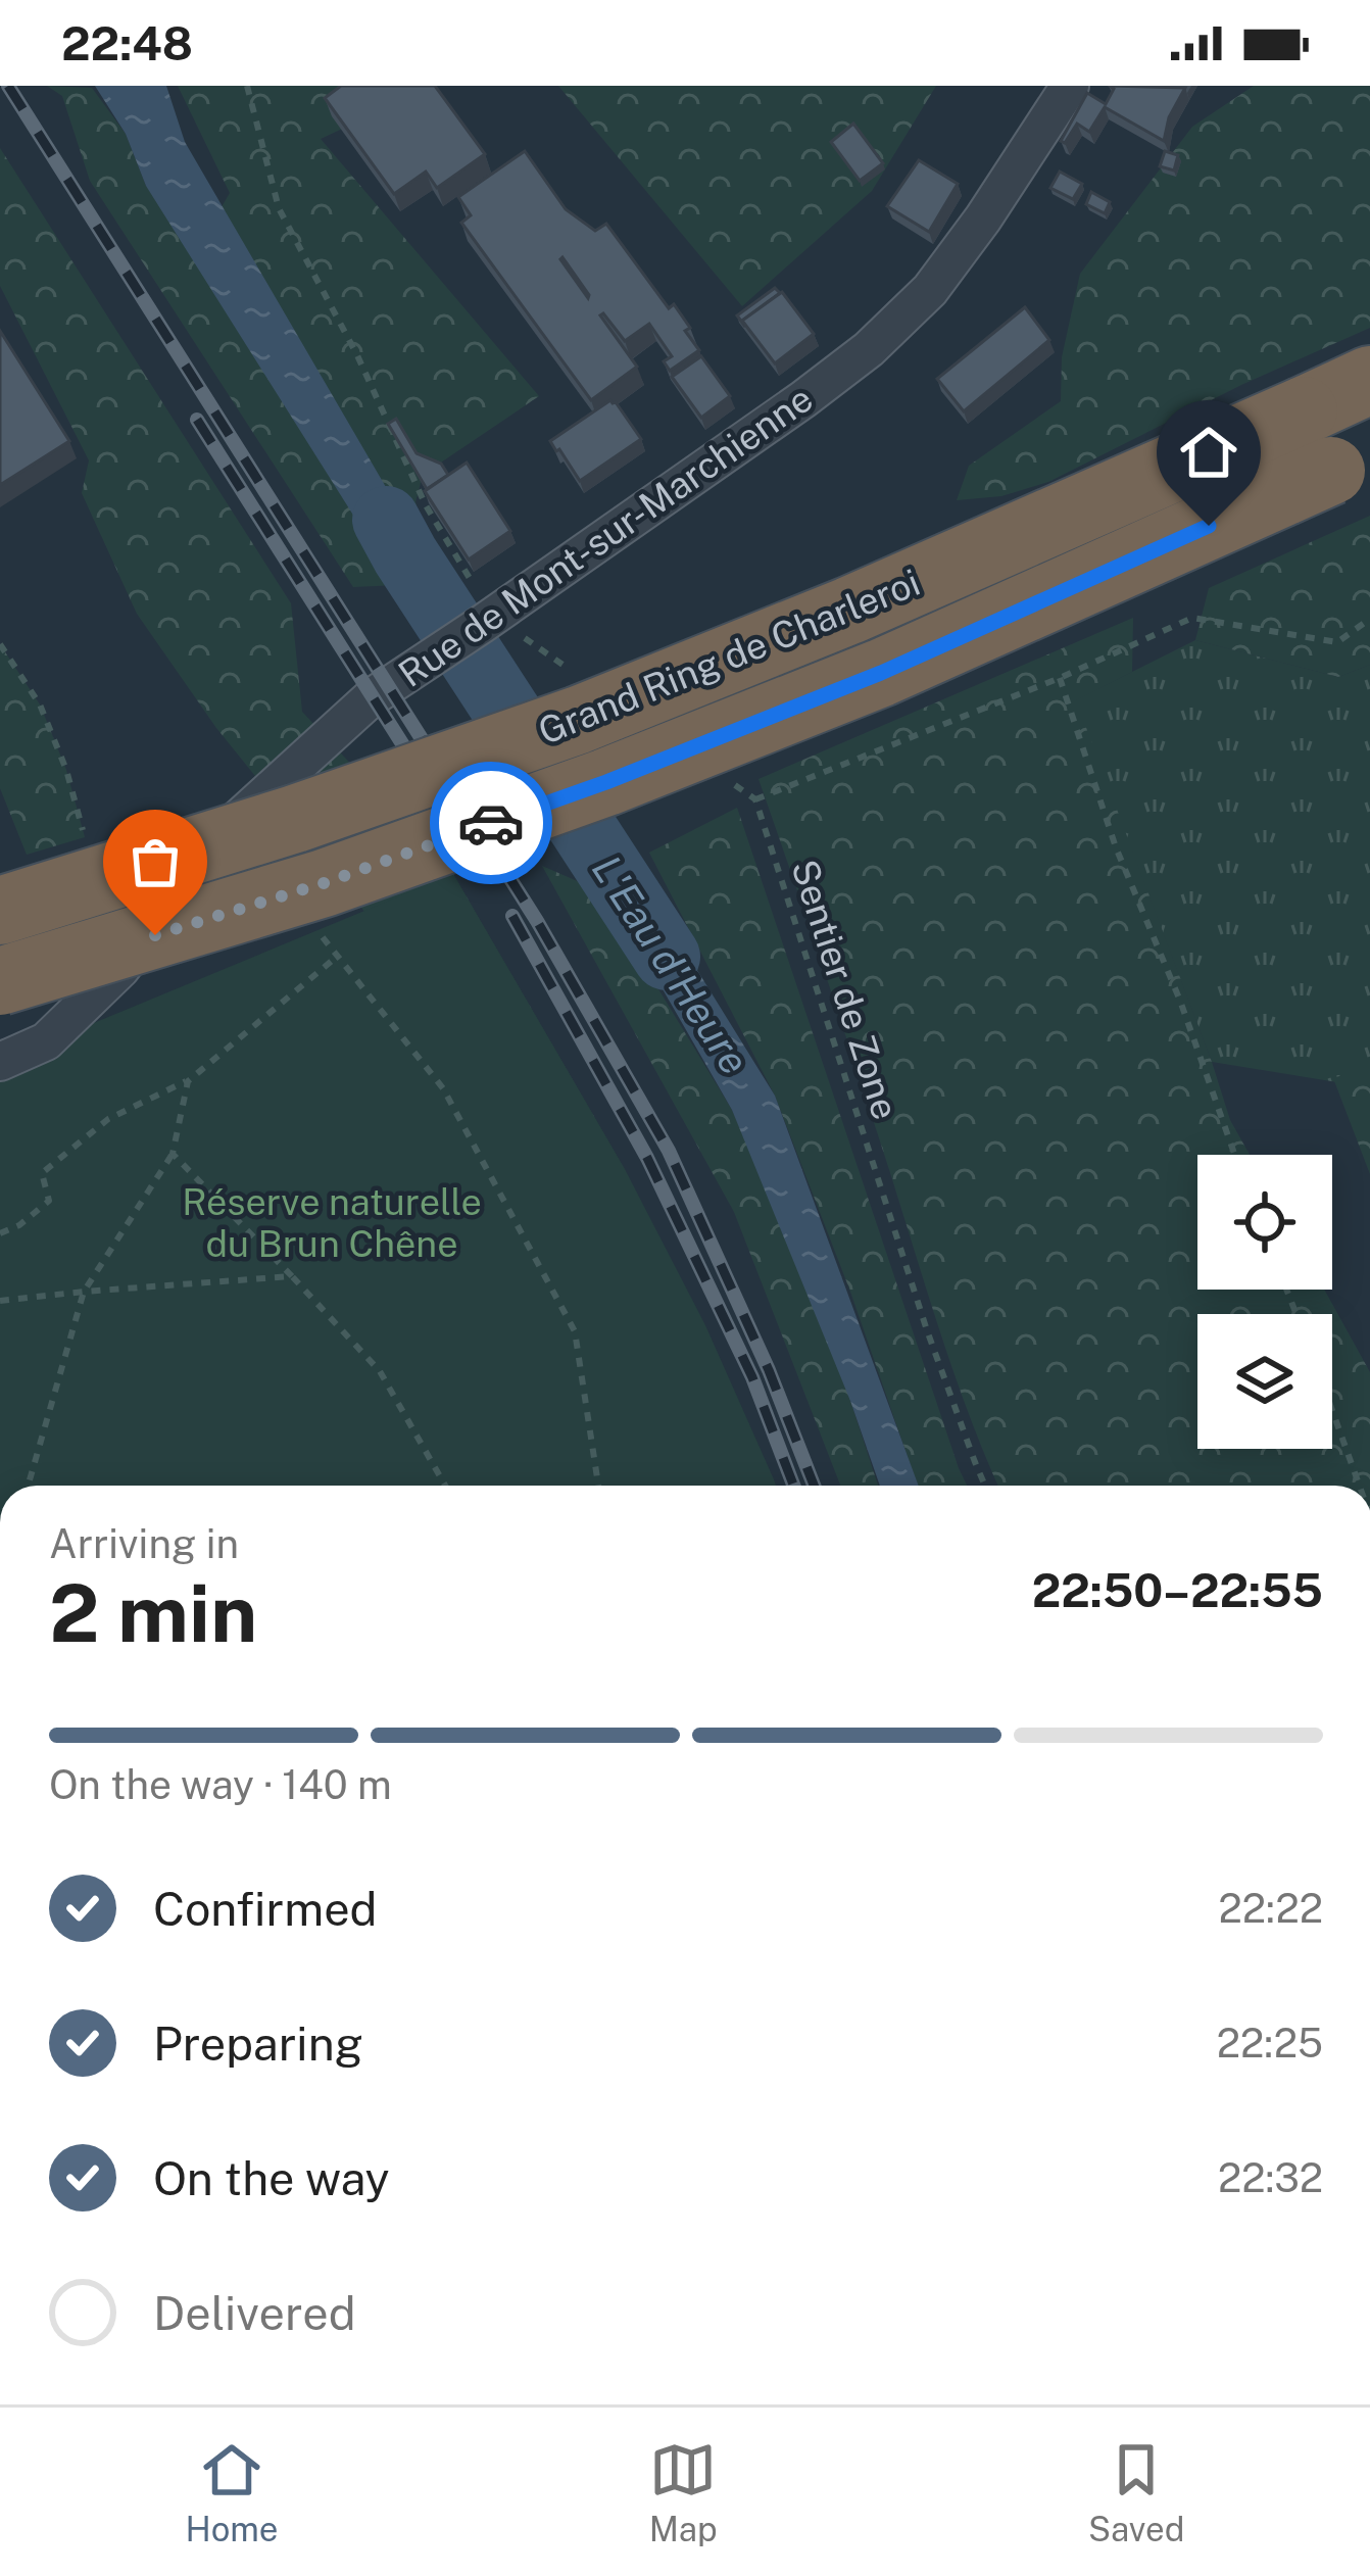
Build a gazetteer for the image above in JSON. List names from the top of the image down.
{
  "streets": {
    "highway": ["Grand Ring de Charleroi"],
    "street": ["Rue de Mont-sur-Marchienne"],
    "path": ["Sentier de Zone"]
  },
  "water": ["L'Eau d'Heure"],
  "parks": ["Réserve naturelle du Brun Chêne"],
  "page": {
    "status": "22:48",
    "heading": ["2 min", "Arriving in", "22:50–22:55"],
    "bar": "On the way · 140 m",
    "list": [
      ["Confirmed", "22:22"],
      ["Preparing", "22:25"],
      ["On the way", "22:32"],
      "Delivered"
    ],
    "tabs": ["Home", "Map", "Saved"]
  }
}
